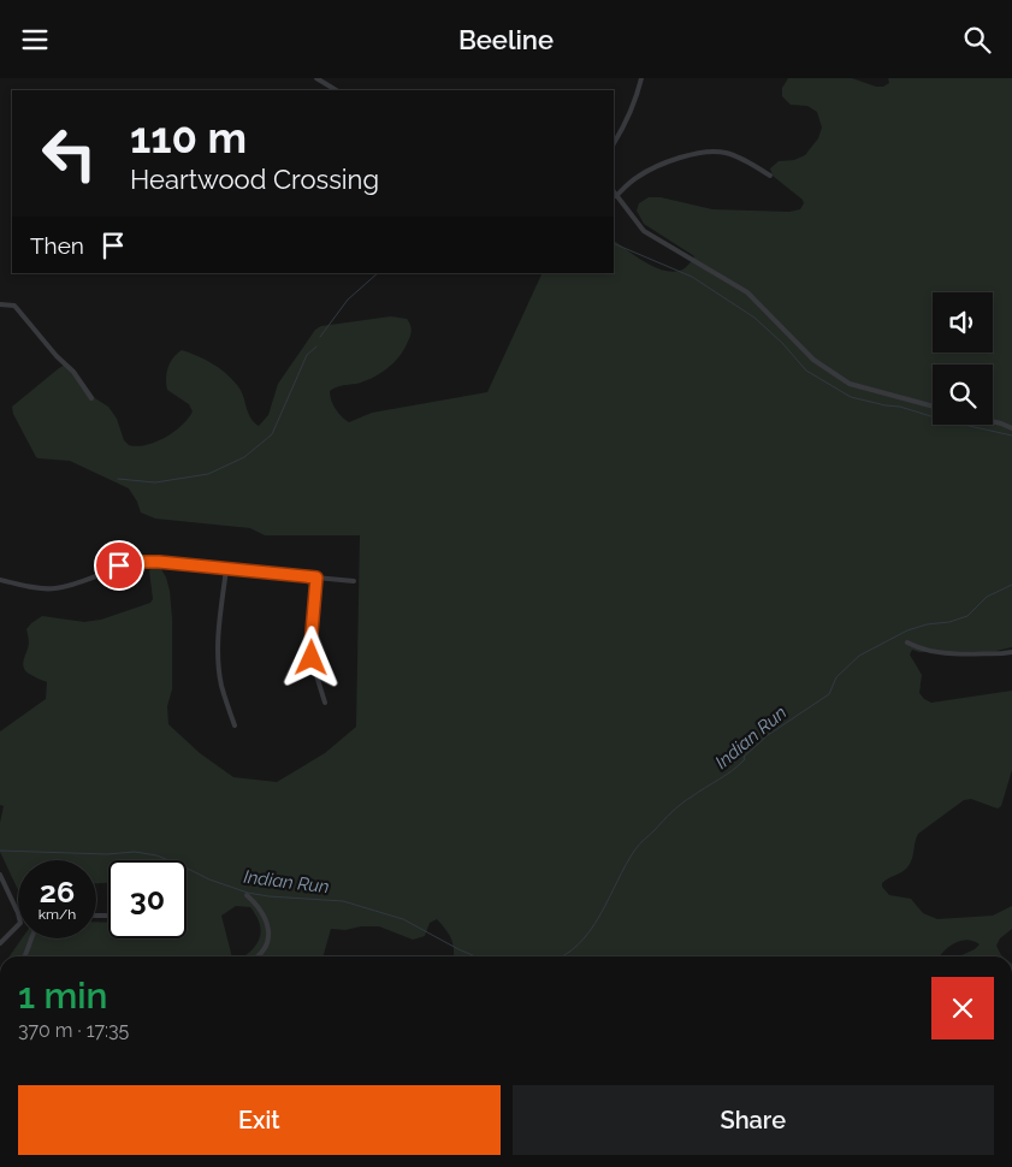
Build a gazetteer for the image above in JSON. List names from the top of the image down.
{
  "water": ["Indian Run"],
  "page": {
    "header": "Beeline",
    "turn": ["110 m", "Heartwood Crossing"],
    "then": "Then",
    "speed": "26 km/h",
    "limit": "30",
    "heading": ["1 min", "370 m · 17:35"],
    "buttons": ["Exit", "Share"]
  }
}
